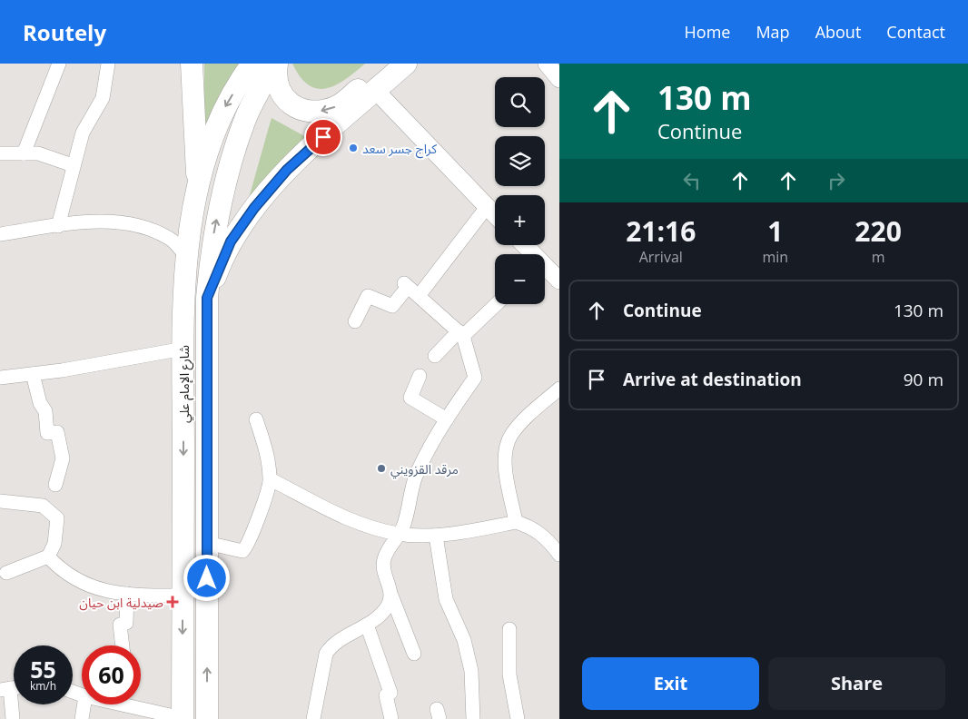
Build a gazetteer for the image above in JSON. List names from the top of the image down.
{
  "streets": {
    "main road": ["شارع الإمام علي"]
  },
  "places": {
    "other": ["كراج جسر سعد", "مرقد القزويني"],
    "health": ["صيدلية ابن حيان"]
  },
  "page": {
    "header": "Routely",
    "nav": [
      "Home",
      "Map",
      "About",
      "Contact"
    ],
    "turn": ["130 m", "Continue"],
    "map_buttons": ["+", "−"],
    "eta": [
      "21:16",
      "Arrival",
      "1",
      "min",
      "220",
      "m"
    ],
    "list": [
      {
        "name": "Continue",
        "value": "130 m"
      },
      {
        "name": "Arrive at destination",
        "value": "90 m"
      }
    ],
    "speed": "55 km/h",
    "limit": "60",
    "buttons": ["Exit", "Share"]
  }
}
